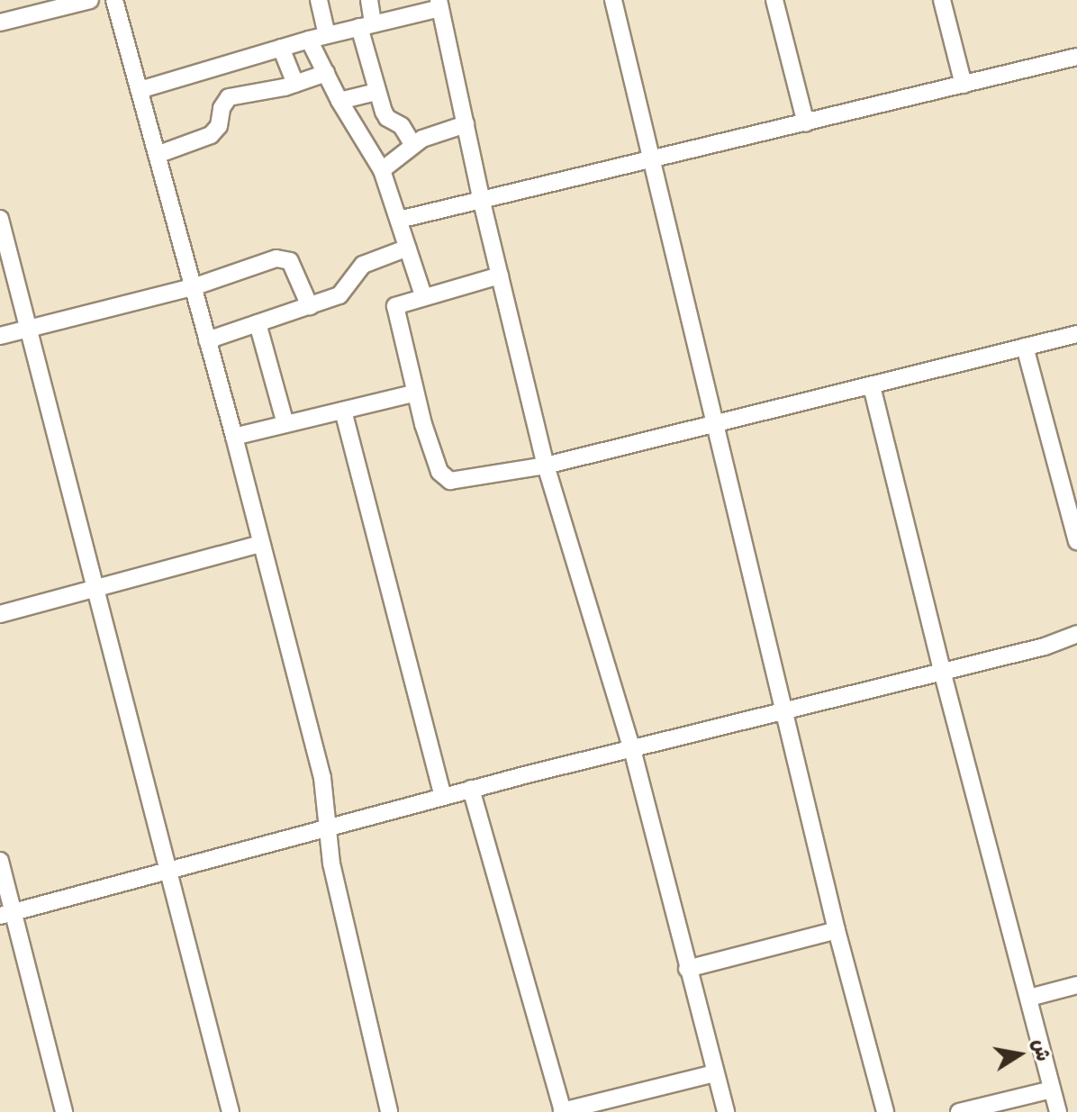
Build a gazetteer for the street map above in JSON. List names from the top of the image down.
{
  "north": "right"
}
